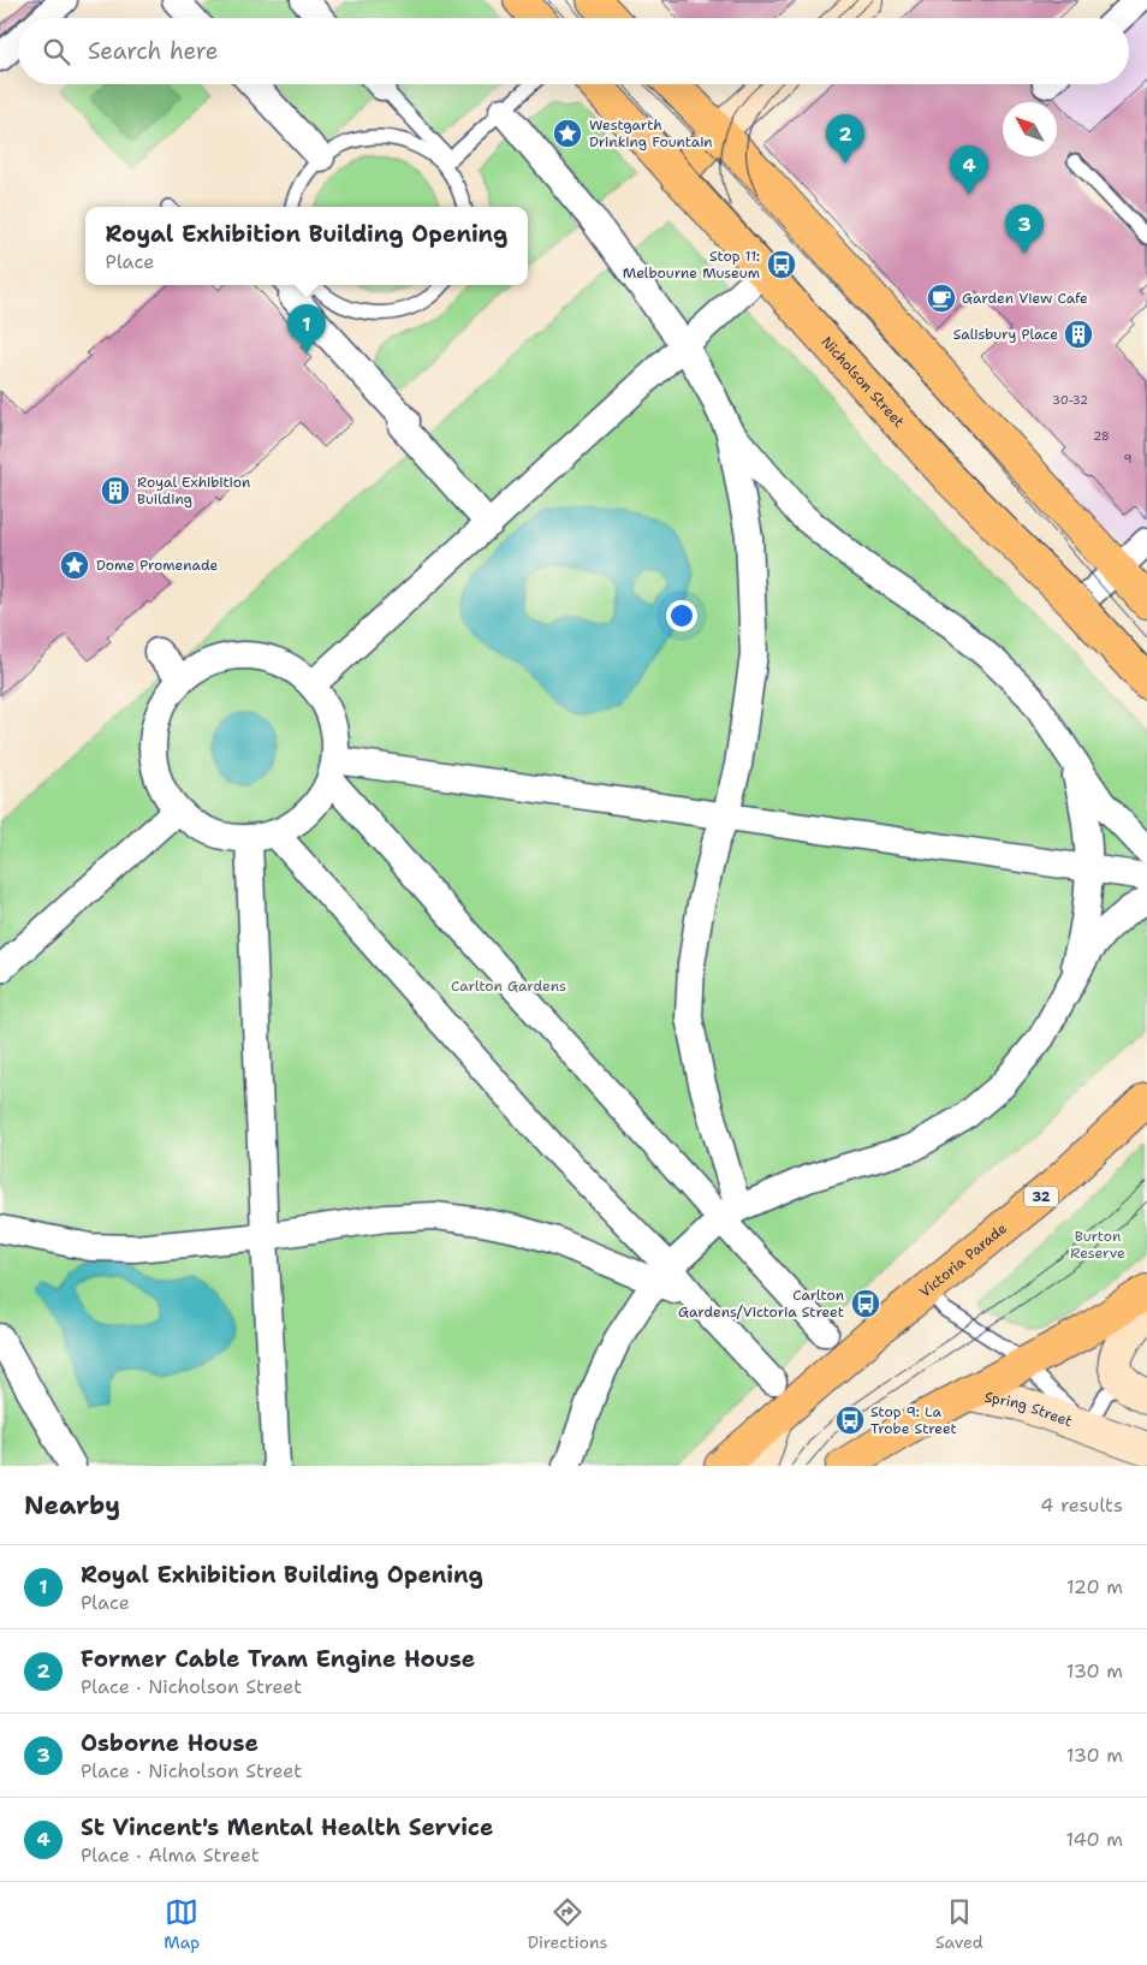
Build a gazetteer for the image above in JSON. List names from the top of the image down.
{
  "streets": {
    "main road": ["Nicholson Street", "32", "Victoria Parade"],
    "street": ["Spring Street"]
  },
  "crossings": [
    ["32", "Victoria Parade"],
    ["Victoria Parade", "Spring Street"]
  ],
  "parks": ["Carlton Gardens", "Burton Reserve"],
  "places": {
    "place": ["Westgarth Drinking Fountain", "Dome Promenade"],
    "bus stop": ["Stop 11: Melbourne Museum", "Carlton Gardens/Victoria Street", "Stop 9: La Trobe Street"],
    "cafe": ["Garden View Cafe"],
    "building": ["Salisbury Place", "Royal Exhibition Building"]
  },
  "house_numbers": ["30-32", "28", "9"],
  "north": "top left",
  "page": {
    "search": "Search here",
    "pins": [
      "2",
      "4",
      "3",
      "1"
    ],
    "popup": ["Royal Exhibition Building Opening", "Place"],
    "heading": ["Nearby", "4 results"],
    "list": [
      {
        "mark": "1",
        "name": "Royal Exhibition Building Opening",
        "note": "Place",
        "value": "120 m"
      },
      {
        "mark": "2",
        "name": "Former Cable Tram Engine House",
        "note": "Place · Nicholson Street",
        "value": "130 m"
      },
      {
        "mark": "3",
        "name": "Osborne House",
        "note": "Place · Nicholson Street",
        "value": "130 m"
      },
      {
        "mark": "4",
        "name": "St Vincent's Mental Health Service",
        "note": "Place · Alma Street",
        "value": "140 m"
      }
    ],
    "nav": ["Map", "Directions", "Saved"]
  }
}
